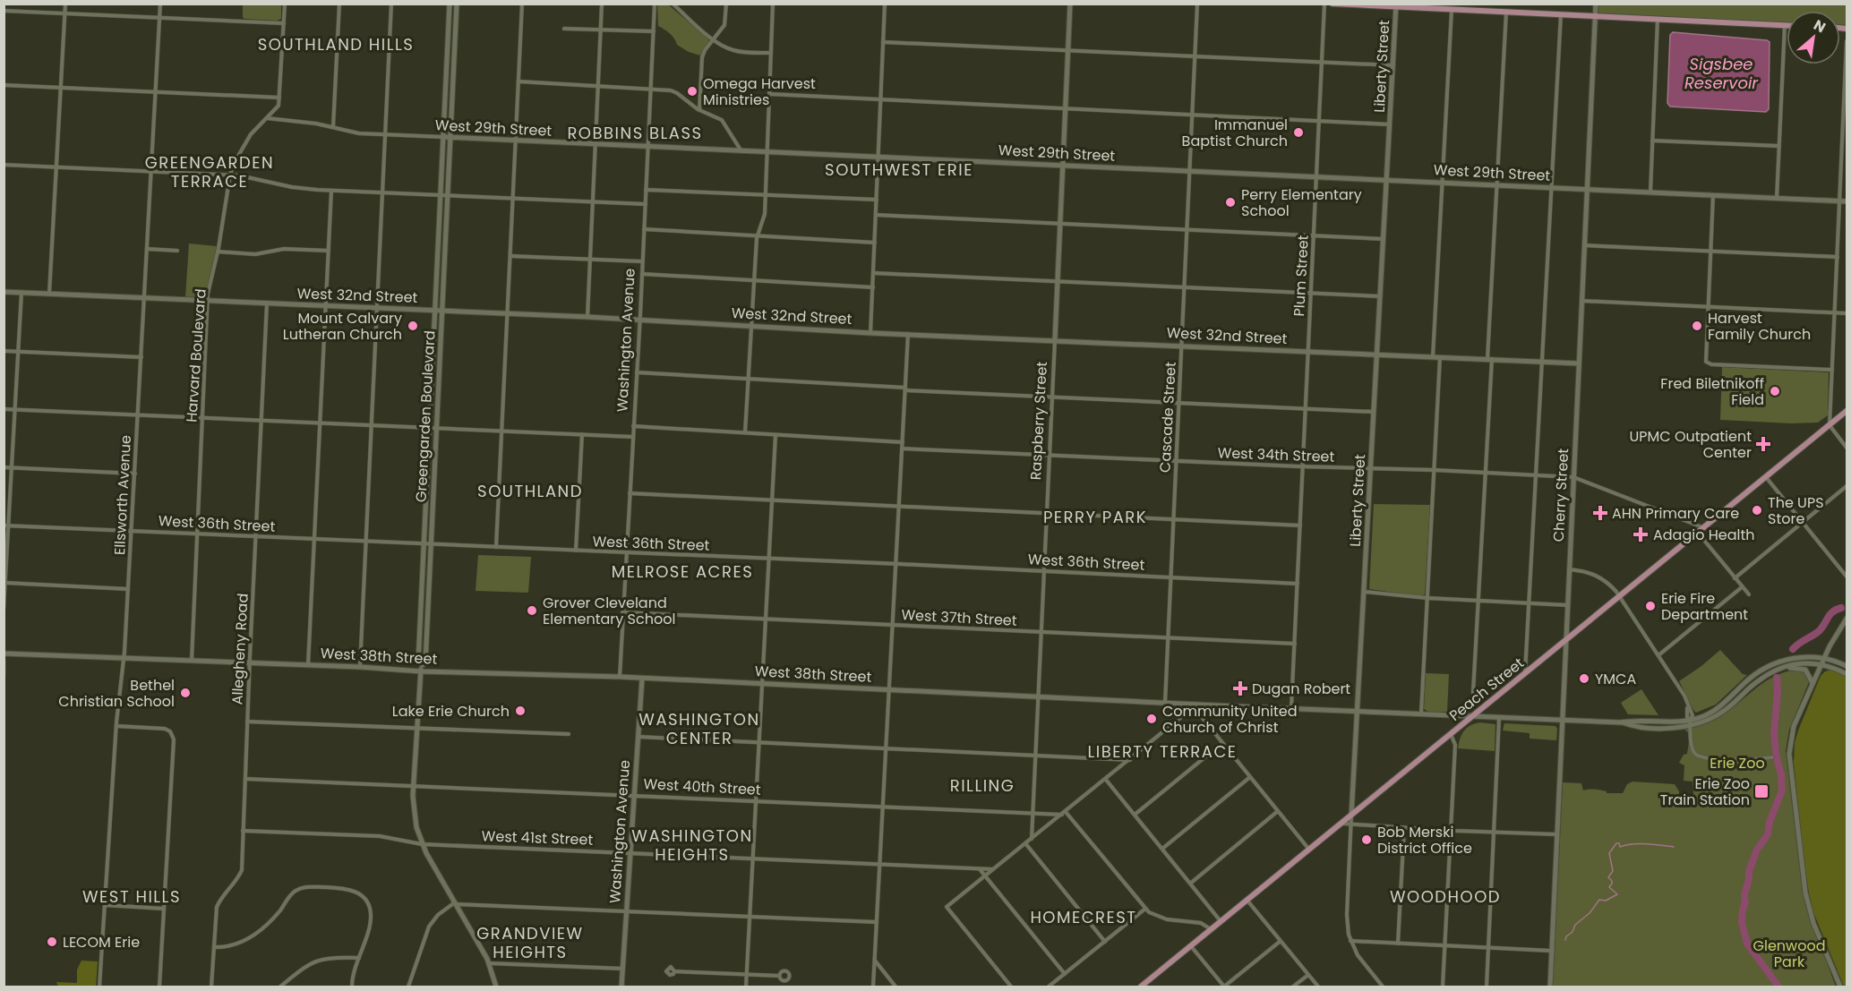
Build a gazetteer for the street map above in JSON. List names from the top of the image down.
{
  "streets": {
    "main road": ["Peach Street"],
    "street": [
      "Liberty Street",
      "West 29th Street",
      "Plum Street",
      "West 32nd Street",
      "Washington Avenue",
      "Harvard Boulevard",
      "Greengarden Boulevard",
      "Cascade Street",
      "Raspberry Street",
      "West 34th Street",
      "Ellsworth Avenue",
      "Cherry Street",
      "West 36th Street",
      "West 37th Street",
      "Allegheny Road",
      "West 38th Street",
      "West 40th Street",
      "West 41st Street"
    ]
  },
  "crossings": [
    ["Liberty Street", "West 29th Street"],
    ["Liberty Street", "West 32nd Street"],
    ["Liberty Street", "West 34th Street"],
    ["Liberty Street", "West 38th Street"],
    ["Liberty Street", "Peach Street"],
    ["West 29th Street", "Plum Street"],
    ["West 29th Street", "Washington Avenue"],
    ["West 29th Street", "Harvard Boulevard"],
    ["West 29th Street", "Greengarden Boulevard"],
    ["West 29th Street", "Cascade Street"],
    ["West 29th Street", "Raspberry Street"],
    ["West 29th Street", "Cherry Street"],
    ["Plum Street", "West 32nd Street"],
    ["Plum Street", "West 34th Street"],
    ["Plum Street", "West 36th Street"],
    ["Plum Street", "West 37th Street"],
    ["Plum Street", "West 38th Street"],
    ["West 32nd Street", "Washington Avenue"],
    ["West 32nd Street", "Harvard Boulevard"],
    ["West 32nd Street", "Greengarden Boulevard"],
    ["West 32nd Street", "Cascade Street"],
    ["West 32nd Street", "Raspberry Street"],
    ["West 32nd Street", "Ellsworth Avenue"],
    ["West 32nd Street", "Cherry Street"],
    ["West 32nd Street", "Allegheny Road"],
    ["Washington Avenue", "West 36th Street"],
    ["Washington Avenue", "West 37th Street"],
    ["Washington Avenue", "West 38th Street"],
    ["Washington Avenue", "West 40th Street"],
    ["Washington Avenue", "West 41st Street"],
    ["Harvard Boulevard", "West 36th Street"],
    ["Harvard Boulevard", "West 38th Street"],
    ["Greengarden Boulevard", "West 36th Street"],
    ["Greengarden Boulevard", "West 38th Street"],
    ["Greengarden Boulevard", "West 40th Street"],
    ["Greengarden Boulevard", "West 41st Street"],
    ["Cascade Street", "West 34th Street"],
    ["Cascade Street", "West 36th Street"],
    ["Cascade Street", "West 37th Street"],
    ["Cascade Street", "West 38th Street"],
    ["Raspberry Street", "West 34th Street"],
    ["Raspberry Street", "West 36th Street"],
    ["Raspberry Street", "West 37th Street"],
    ["Raspberry Street", "West 38th Street"],
    ["Raspberry Street", "West 40th Street"],
    ["West 34th Street", "Cherry Street"],
    ["West 34th Street", "Peach Street"],
    ["Ellsworth Avenue", "West 36th Street"],
    ["Ellsworth Avenue", "West 38th Street"],
    ["Cherry Street", "West 38th Street"],
    ["Cherry Street", "Peach Street"],
    ["West 36th Street", "Allegheny Road"],
    ["Allegheny Road", "West 38th Street"],
    ["Allegheny Road", "West 40th Street"],
    ["Allegheny Road", "West 41st Street"],
    ["West 38th Street", "Peach Street"]
  ],
  "districts": [
    "SOUTHLAND HILLS",
    "ROBBINS BLASS",
    "GREENGARDEN TERRACE",
    "SOUTHWEST ERIE",
    "SOUTHLAND",
    "PERRY PARK",
    "MELROSE ACRES",
    "WASHINGTON CENTER",
    "LIBERTY TERRACE",
    "RILLING",
    "WASHINGTON HEIGHTS",
    "WEST HILLS",
    "WOODHOOD",
    "HOMECREST",
    "GRANDVIEW HEIGHTS"
  ],
  "water": ["Sigsbee Reservoir"],
  "parks": ["Erie Zoo", "Glenwood Park"],
  "places": {
    "other": [
      "Omega Harvest Ministries",
      "Immanuel Baptist Church",
      "Perry Elementary School",
      "Mount Calvary Lutheran Church",
      "Harvest Family Church",
      "Fred Biletnikoff Field",
      "The UPS Store",
      "Erie Fire Department",
      "Grover Cleveland Elementary School",
      "YMCA",
      "Bethel Christian School",
      "Lake Erie Church",
      "Community United Church of Christ",
      "Bob Merski District Office",
      "LECOM Erie"
    ],
    "health": [
      "UPMC Outpatient Center",
      "AHN Primary Care",
      "Adagio Health",
      "Dugan Robert"
    ],
    "transit": ["Erie Zoo Train Station"]
  },
  "north": "top right"
}
